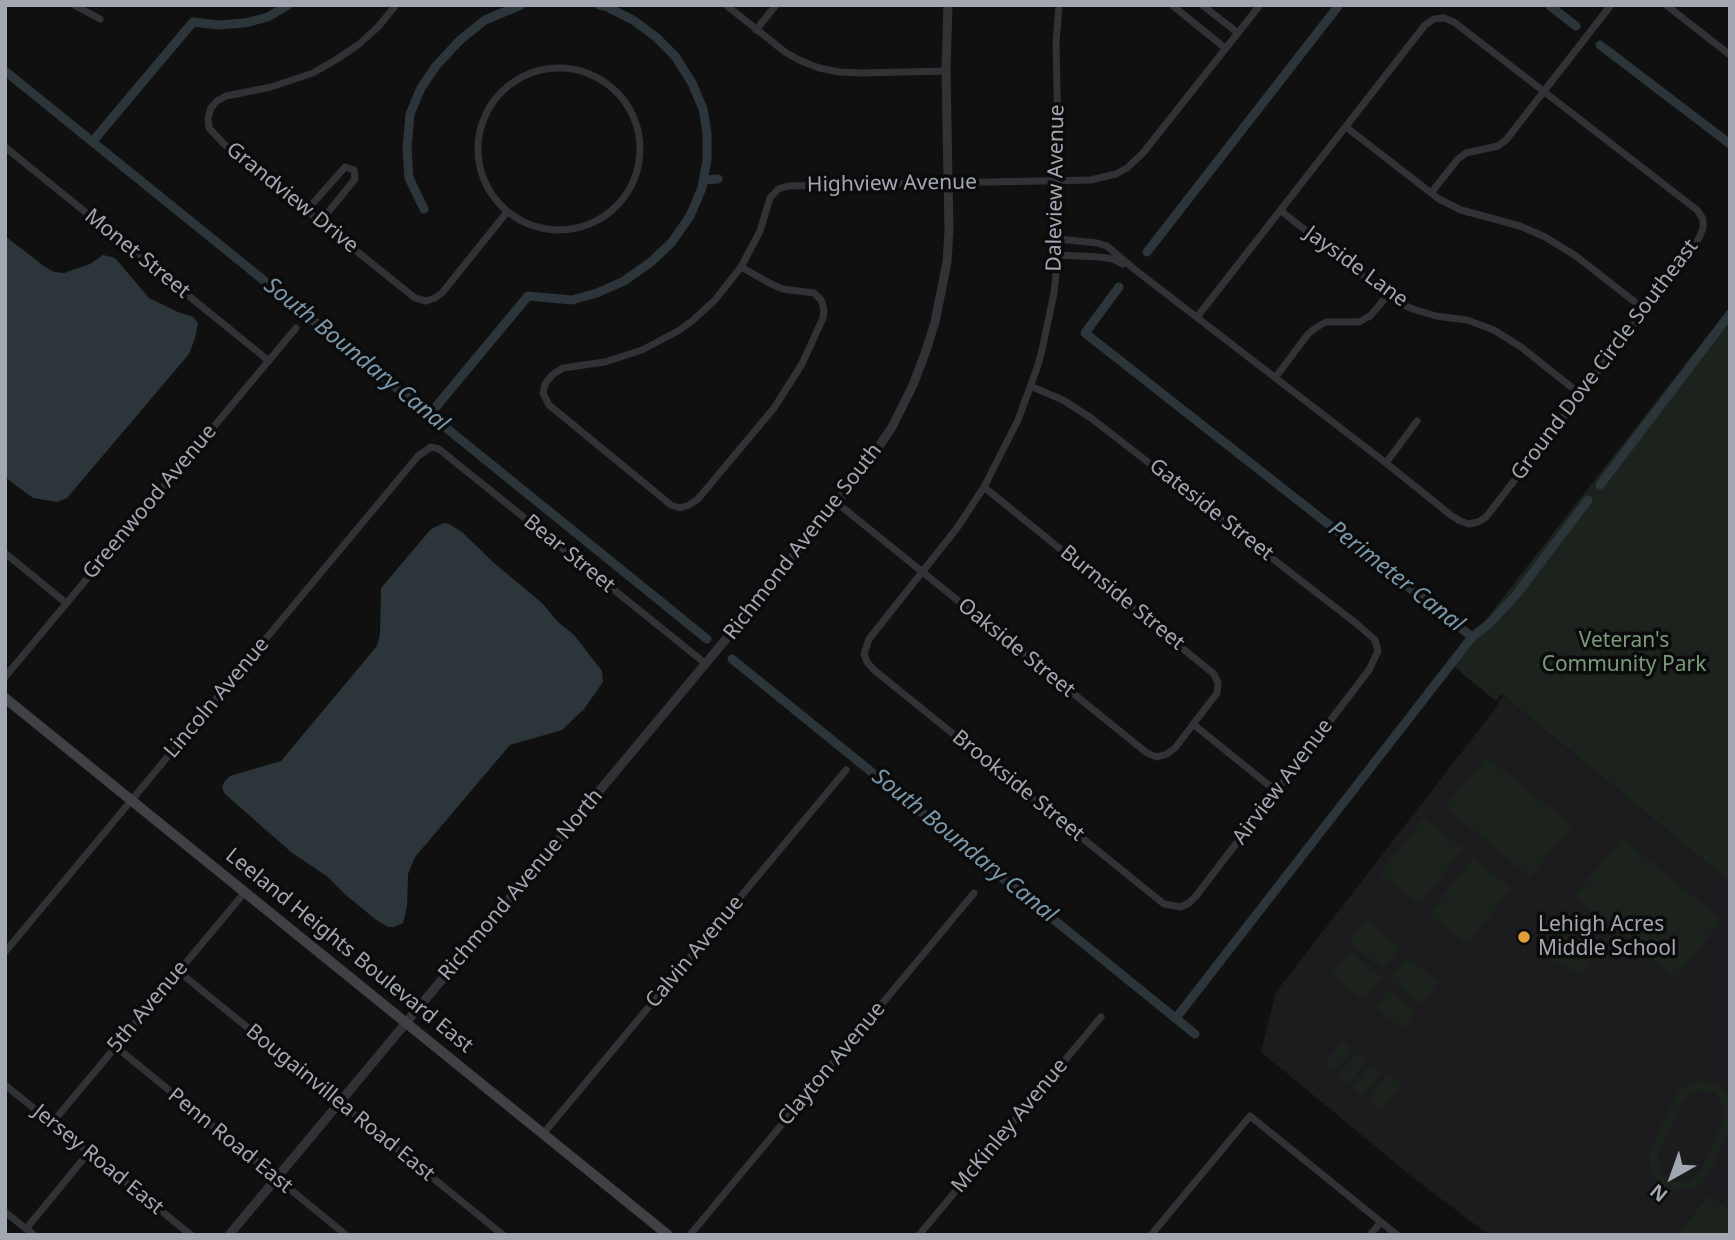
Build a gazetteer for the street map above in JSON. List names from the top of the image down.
{
  "streets": {
    "main road": ["Leeland Heights Boulevard East"],
    "street": [
      "Highview Avenue",
      "Daleview Avenue",
      "Grandview Drive",
      "Monet Street",
      "Jayside Lane",
      "Ground Dove Circle Southeast",
      "Greenwood Avenue",
      "Gateside Street",
      "Richmond Avenue South",
      "Bear Street",
      "Burnside Street",
      "Oakside Street",
      "Lincoln Avenue",
      "Airview Avenue",
      "Brookside Street",
      "Richmond Avenue North",
      "Calvin Avenue",
      "5th Avenue",
      "Clayton Avenue",
      "Bougainvillea Road East",
      "McKinley Avenue",
      "Penn Road East",
      "Jersey Road East"
    ]
  },
  "crossings": [
    ["Highview Avenue", "Daleview Avenue"],
    ["Highview Avenue", "Richmond Avenue South"],
    ["Daleview Avenue", "Ground Dove Circle Southeast"],
    ["Daleview Avenue", "Gateside Street"],
    ["Daleview Avenue", "Burnside Street"],
    ["Daleview Avenue", "Oakside Street"],
    ["Daleview Avenue", "Brookside Street"],
    ["Monet Street", "Greenwood Avenue"],
    ["Jayside Lane", "Ground Dove Circle Southeast"],
    ["Gateside Street", "Airview Avenue"],
    ["Richmond Avenue South", "Bear Street"],
    ["Richmond Avenue South", "Oakside Street"],
    ["Richmond Avenue South", "Richmond Avenue North"],
    ["Bear Street", "Lincoln Avenue"],
    ["Bear Street", "Richmond Avenue North"],
    ["Burnside Street", "Oakside Street"],
    ["Lincoln Avenue", "Leeland Heights Boulevard East"],
    ["Airview Avenue", "Brookside Street"],
    ["Richmond Avenue North", "Leeland Heights Boulevard East"],
    ["Richmond Avenue North", "Bougainvillea Road East"],
    ["Richmond Avenue North", "Penn Road East"],
    ["Leeland Heights Boulevard East", "Calvin Avenue"],
    ["Leeland Heights Boulevard East", "5th Avenue"],
    ["5th Avenue", "Bougainvillea Road East"],
    ["5th Avenue", "Penn Road East"],
    ["5th Avenue", "Jersey Road East"]
  ],
  "water": ["South Boundary Canal", "Perimeter Canal"],
  "parks": ["Veteran's Community Park"],
  "places": ["Lehigh Acres Middle School"],
  "north": "bottom left"
}
